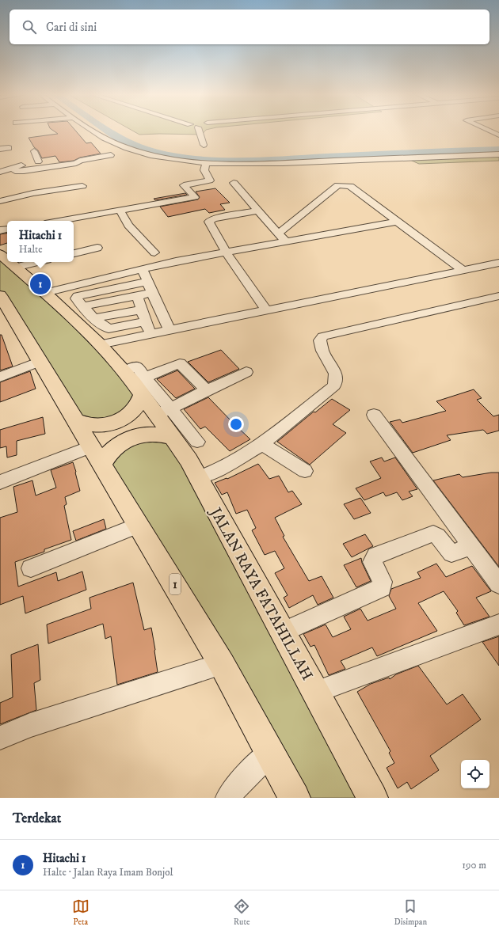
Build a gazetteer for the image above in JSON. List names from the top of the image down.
{
  "streets": {
    "highway": ["1", "JALAN RAYA FATAHILLAH"]
  },
  "page": {
    "search": "Cari di sini",
    "popup": ["Hitachi 1", "Halte"],
    "pins": "1",
    "heading": "Terdekat",
    "list": [
      {
        "mark": "1",
        "name": "Hitachi 1",
        "note": "Halte · Jalan Raya Imam Bonjol",
        "value": "190 m"
      }
    ],
    "nav": ["Peta", "Rute", "Disimpan"]
  }
}
